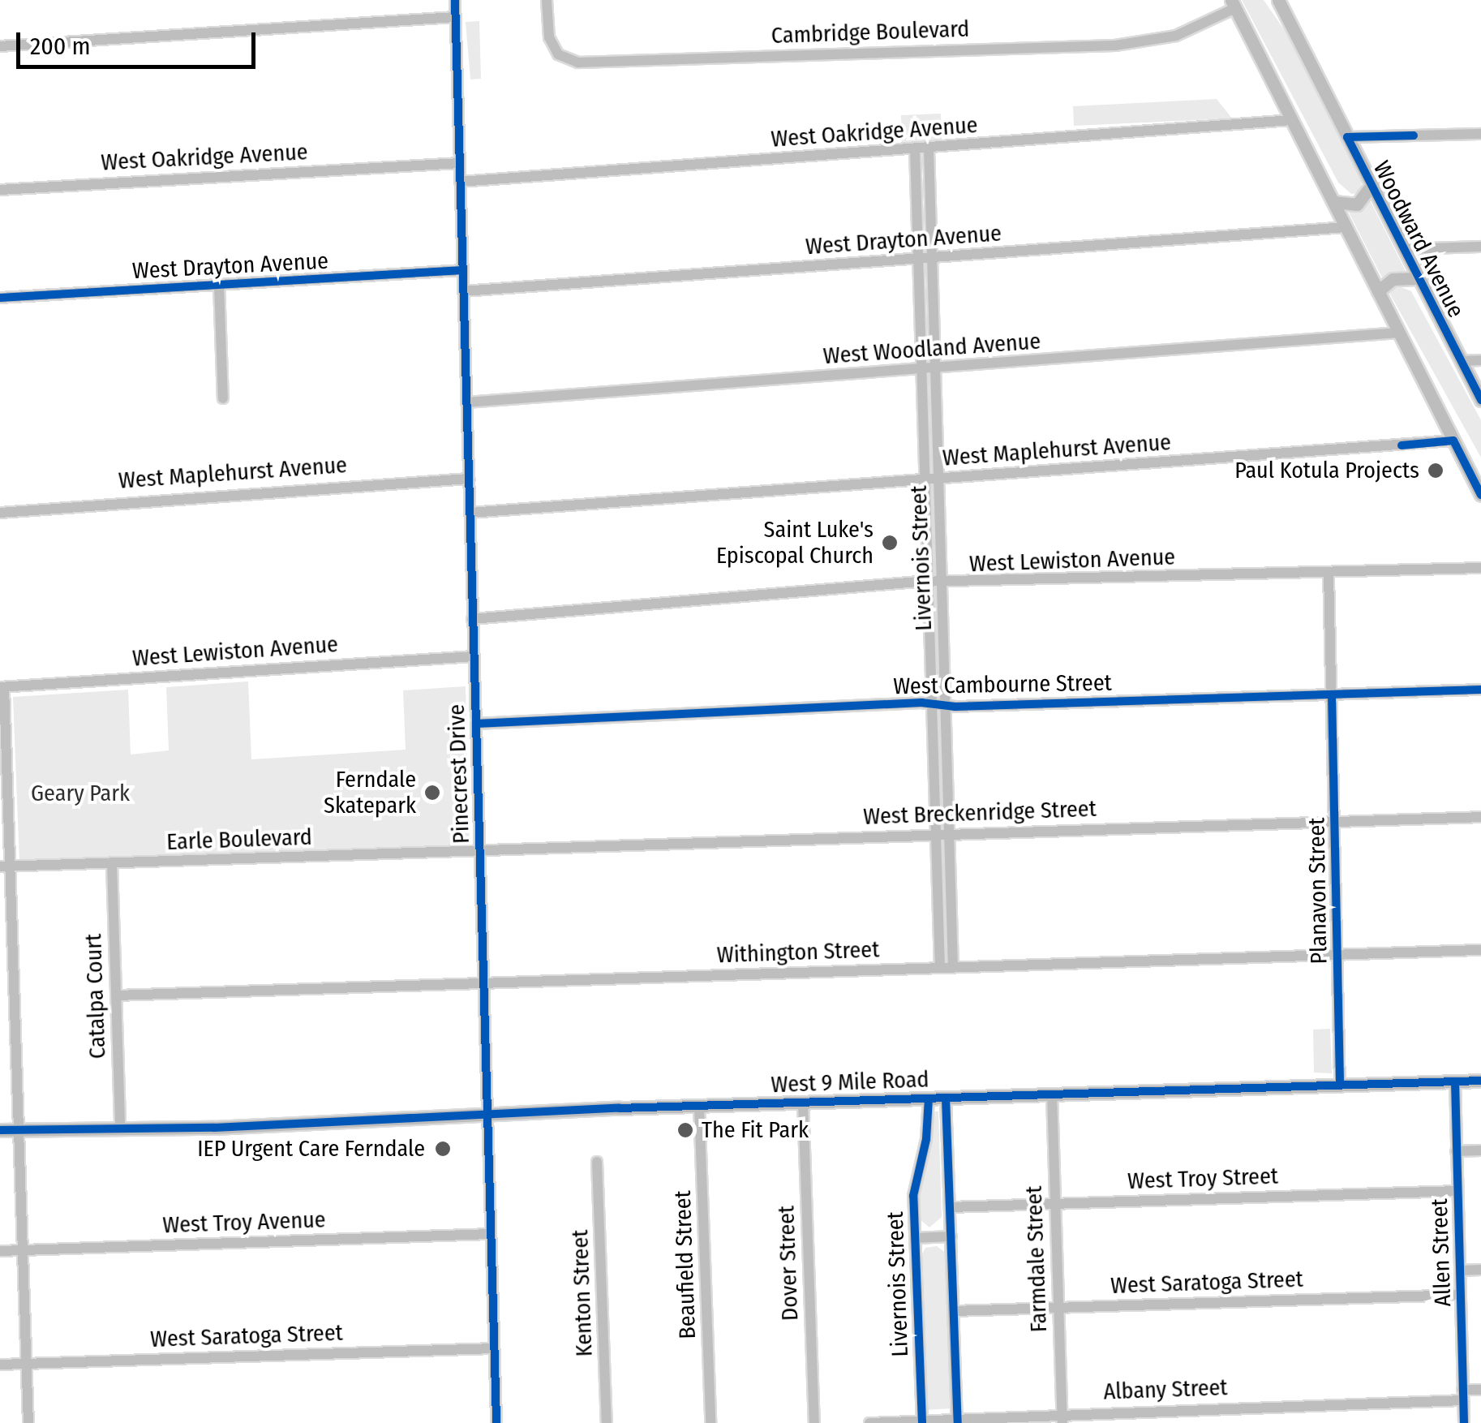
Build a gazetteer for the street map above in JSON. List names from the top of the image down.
{
  "streets": {
    "main road": ["Woodward Avenue", "West 9 Mile Road"],
    "street": [
      "Cambridge Boulevard",
      "West Oakridge Avenue",
      "West Drayton Avenue",
      "West Woodland Avenue",
      "West Maplehurst Avenue",
      "Livernois Street",
      "West Lewiston Avenue",
      "West Cambourne Street",
      "Pinecrest Drive",
      "West Breckenridge Street",
      "Earle Boulevard",
      "Planavon Street",
      "Withington Street",
      "Catalpa Court",
      "West Troy Street",
      "West Troy Avenue",
      "Allen Street",
      "Farmdale Street",
      "Dover Street",
      "Beaufield Street",
      "West Saratoga Street",
      "Kenton Street",
      "Albany Street"
    ]
  },
  "crossings": [
    ["West Oakridge Avenue", "Livernois Street"],
    ["West Oakridge Avenue", "Pinecrest Drive"],
    ["West Drayton Avenue", "Livernois Street"],
    ["West Drayton Avenue", "Pinecrest Drive"],
    ["West Woodland Avenue", "Livernois Street"],
    ["West Woodland Avenue", "Pinecrest Drive"],
    ["West Maplehurst Avenue", "Livernois Street"],
    ["West Maplehurst Avenue", "Pinecrest Drive"],
    ["Livernois Street", "West Lewiston Avenue"],
    ["Livernois Street", "West Cambourne Street"],
    ["Livernois Street", "West Breckenridge Street"],
    ["Livernois Street", "Withington Street"],
    ["Livernois Street", "West 9 Mile Road"],
    ["Livernois Street", "Albany Street"],
    ["West Lewiston Avenue", "Pinecrest Drive"],
    ["West Lewiston Avenue", "Planavon Street"],
    ["West Cambourne Street", "Pinecrest Drive"],
    ["West Cambourne Street", "Planavon Street"],
    ["Pinecrest Drive", "West Breckenridge Street"],
    ["Pinecrest Drive", "Earle Boulevard"],
    ["Pinecrest Drive", "Withington Street"],
    ["Pinecrest Drive", "West 9 Mile Road"],
    ["Pinecrest Drive", "West Troy Avenue"],
    ["Pinecrest Drive", "West Saratoga Street"],
    ["West Breckenridge Street", "Earle Boulevard"],
    ["West Breckenridge Street", "Planavon Street"],
    ["Earle Boulevard", "Catalpa Court"],
    ["Planavon Street", "Withington Street"],
    ["Planavon Street", "West 9 Mile Road"],
    ["Withington Street", "Catalpa Court"],
    ["Catalpa Court", "West 9 Mile Road"],
    ["West 9 Mile Road", "Allen Street"],
    ["West 9 Mile Road", "Farmdale Street"],
    ["West 9 Mile Road", "Dover Street"],
    ["West 9 Mile Road", "Beaufield Street"],
    ["West Troy Street", "Allen Street"],
    ["West Troy Street", "Farmdale Street"],
    ["Allen Street", "West Saratoga Street"],
    ["Allen Street", "Albany Street"],
    ["Farmdale Street", "West Saratoga Street"],
    ["Farmdale Street", "Albany Street"]
  ],
  "parks": ["Geary Park"],
  "places": [
    "Paul Kotula Projects",
    "Saint Luke's Episcopal Church",
    "Ferndale Skatepark",
    "The Fit Park",
    "IEP Urgent Care Ferndale"
  ],
  "scale_bar": "200 m"
}
